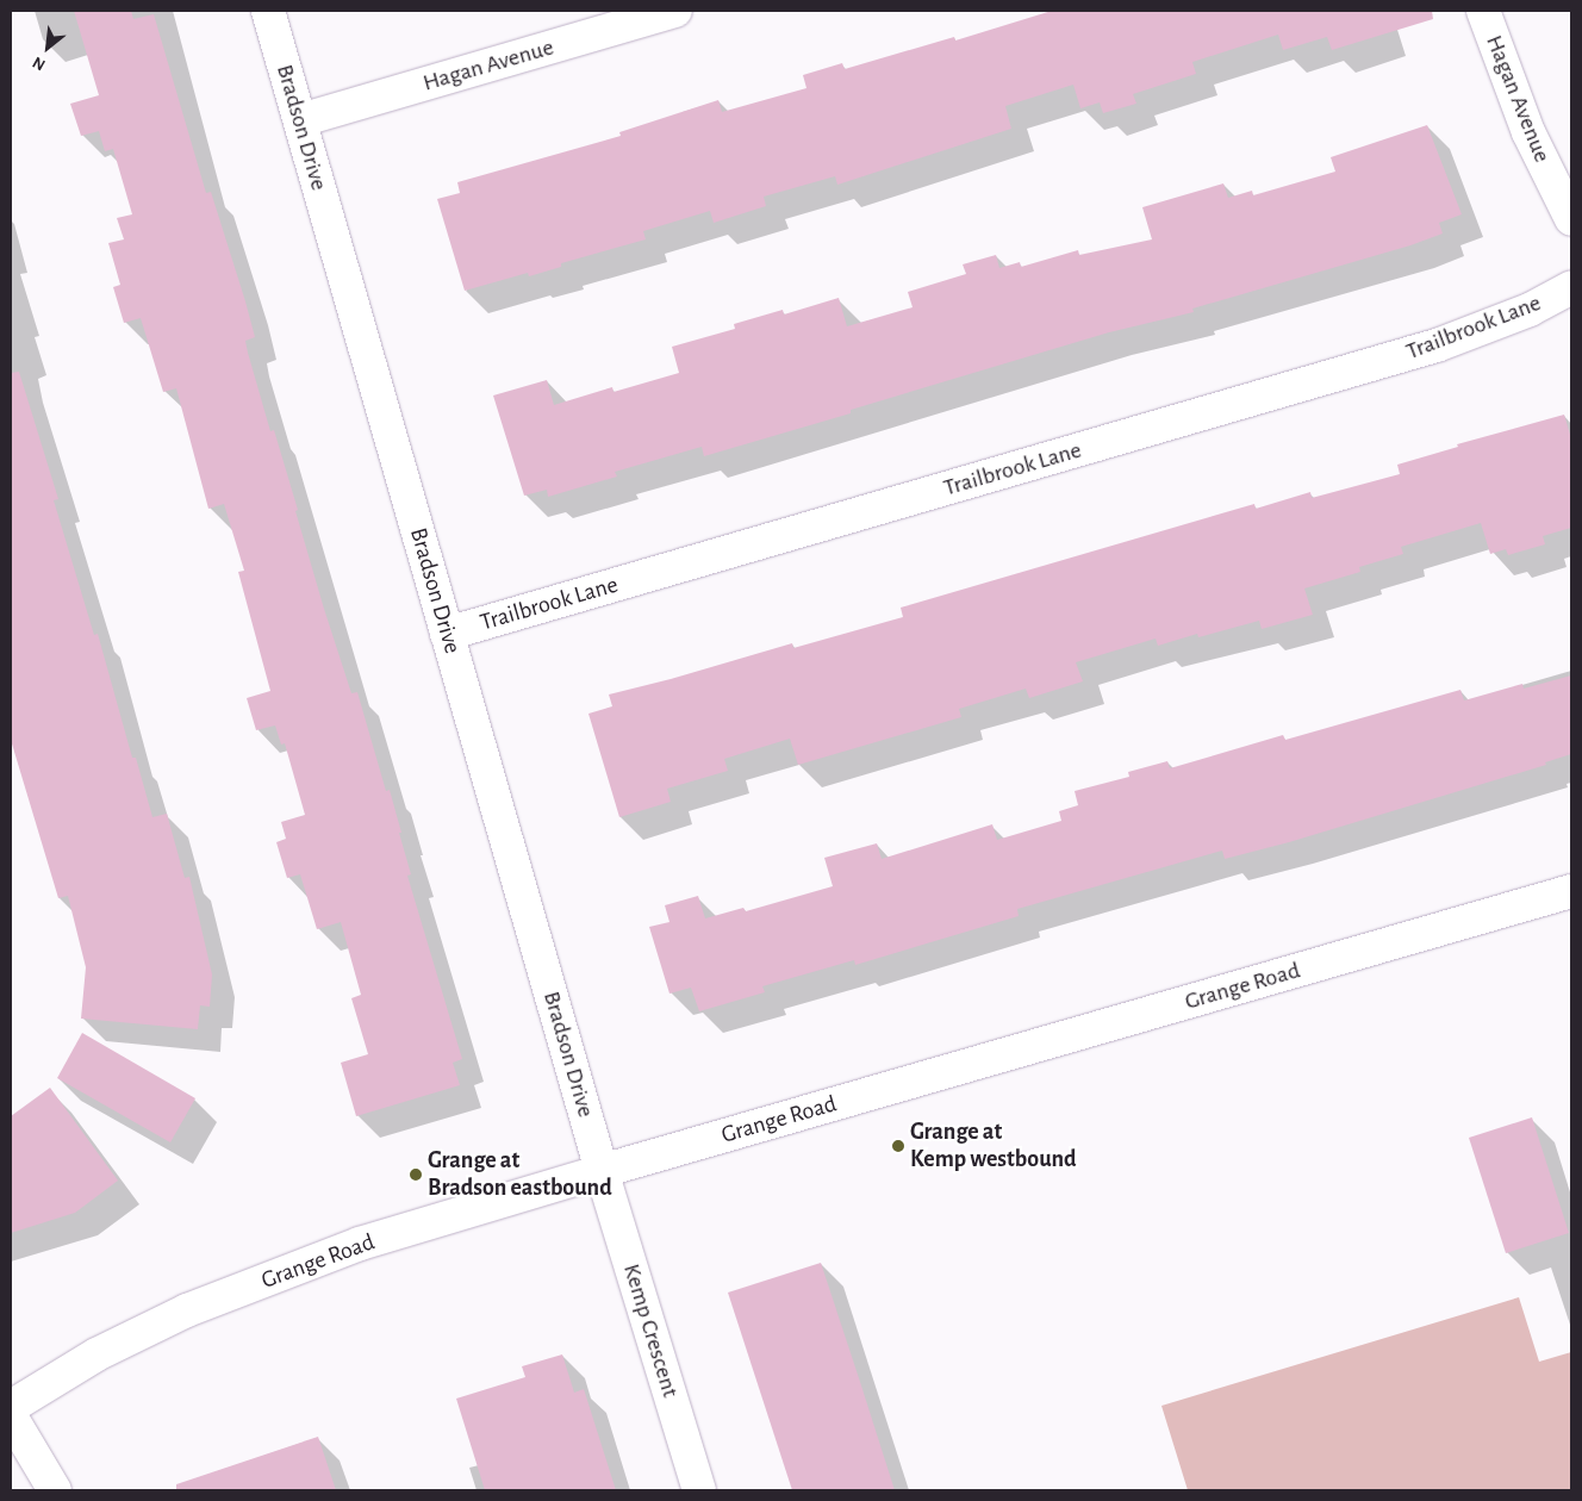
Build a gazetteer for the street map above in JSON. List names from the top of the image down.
{
  "streets": {
    "street": [
      "Hagan Avenue",
      "Bradson Drive",
      "Trailbrook Lane",
      "Grange Road",
      "Kemp Crescent"
    ]
  },
  "crossings": [
    ["Hagan Avenue", "Bradson Drive"],
    ["Bradson Drive", "Trailbrook Lane"],
    ["Bradson Drive", "Grange Road"],
    ["Bradson Drive", "Kemp Crescent"],
    ["Grange Road", "Kemp Crescent"]
  ],
  "places": ["Grange at Kemp westbound", "Grange at Bradson eastbound"],
  "north": "bottom left"
}
